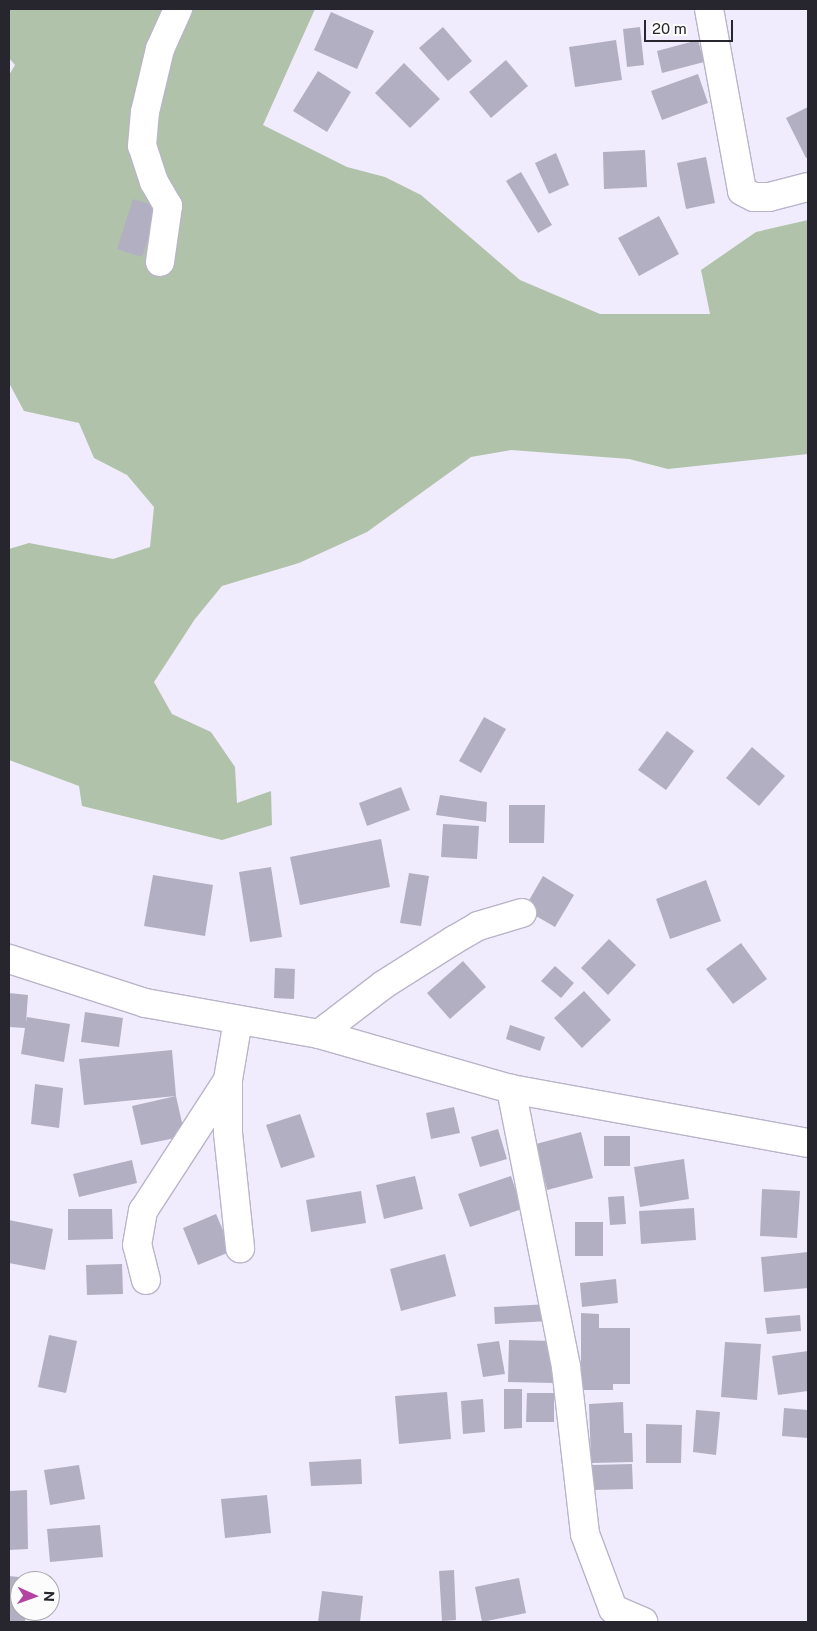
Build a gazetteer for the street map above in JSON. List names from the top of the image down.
{
  "scale_bar": "20 m",
  "north": "right"
}
